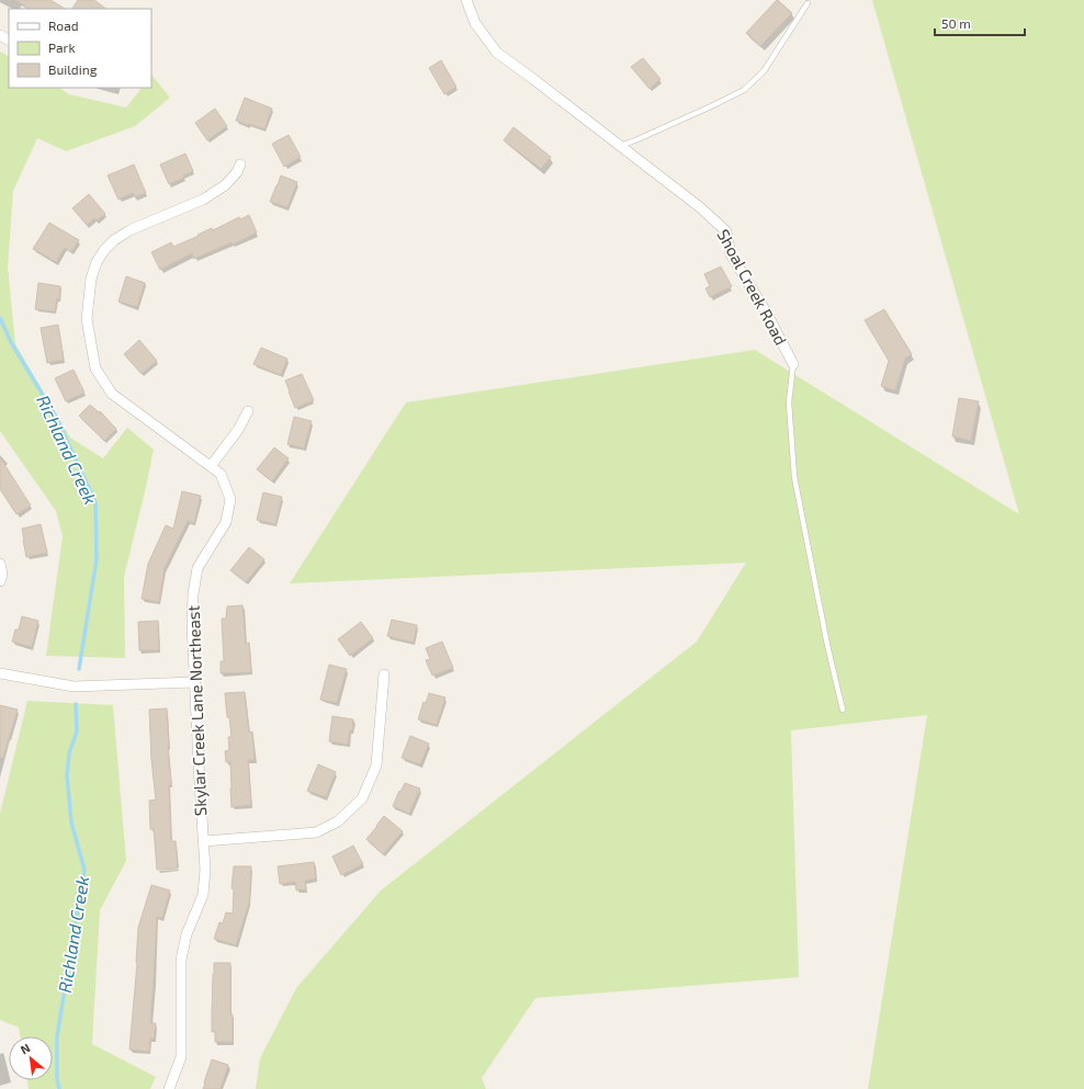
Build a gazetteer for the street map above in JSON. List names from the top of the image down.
{
  "streets": {
    "street": ["Shoal Creek Road", "Skylar Creek Lane Northeast"]
  },
  "water": ["Richland Creek"],
  "legend": ["Road", "Park", "Building"],
  "scale_bar": "50 m",
  "north": "top left"
}
